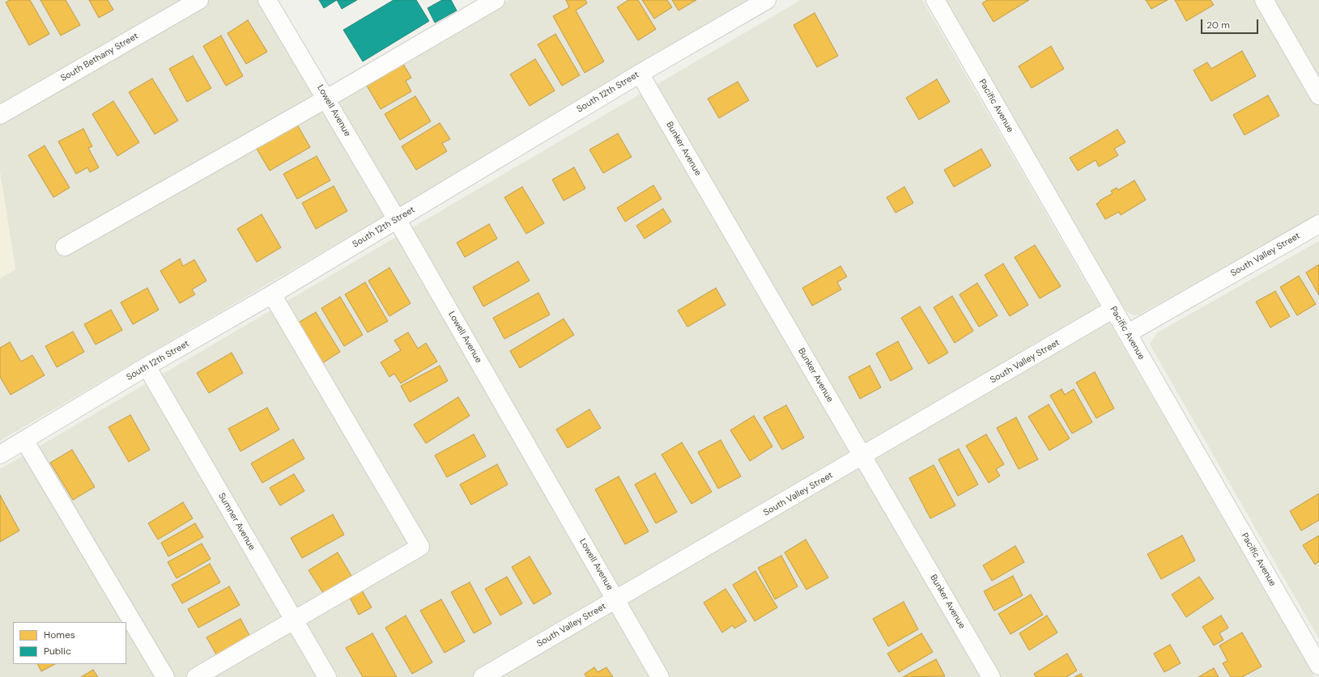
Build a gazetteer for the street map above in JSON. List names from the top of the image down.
{
  "streets": {
    "street": [
      "South Bethany Street",
      "South 12th Street",
      "Pacific Avenue",
      "Lowell Avenue",
      "Bunker Avenue",
      "South Valley Street",
      "Sumner Avenue"
    ]
  },
  "crossings": [
    ["South 12th Street", "Lowell Avenue"],
    ["South 12th Street", "Bunker Avenue"],
    ["South 12th Street", "Sumner Avenue"],
    ["Pacific Avenue", "South Valley Street"],
    ["Lowell Avenue", "South Valley Street"],
    ["Bunker Avenue", "South Valley Street"]
  ],
  "legend": ["Homes", "Public"],
  "scale_bar": "20 m"
}
